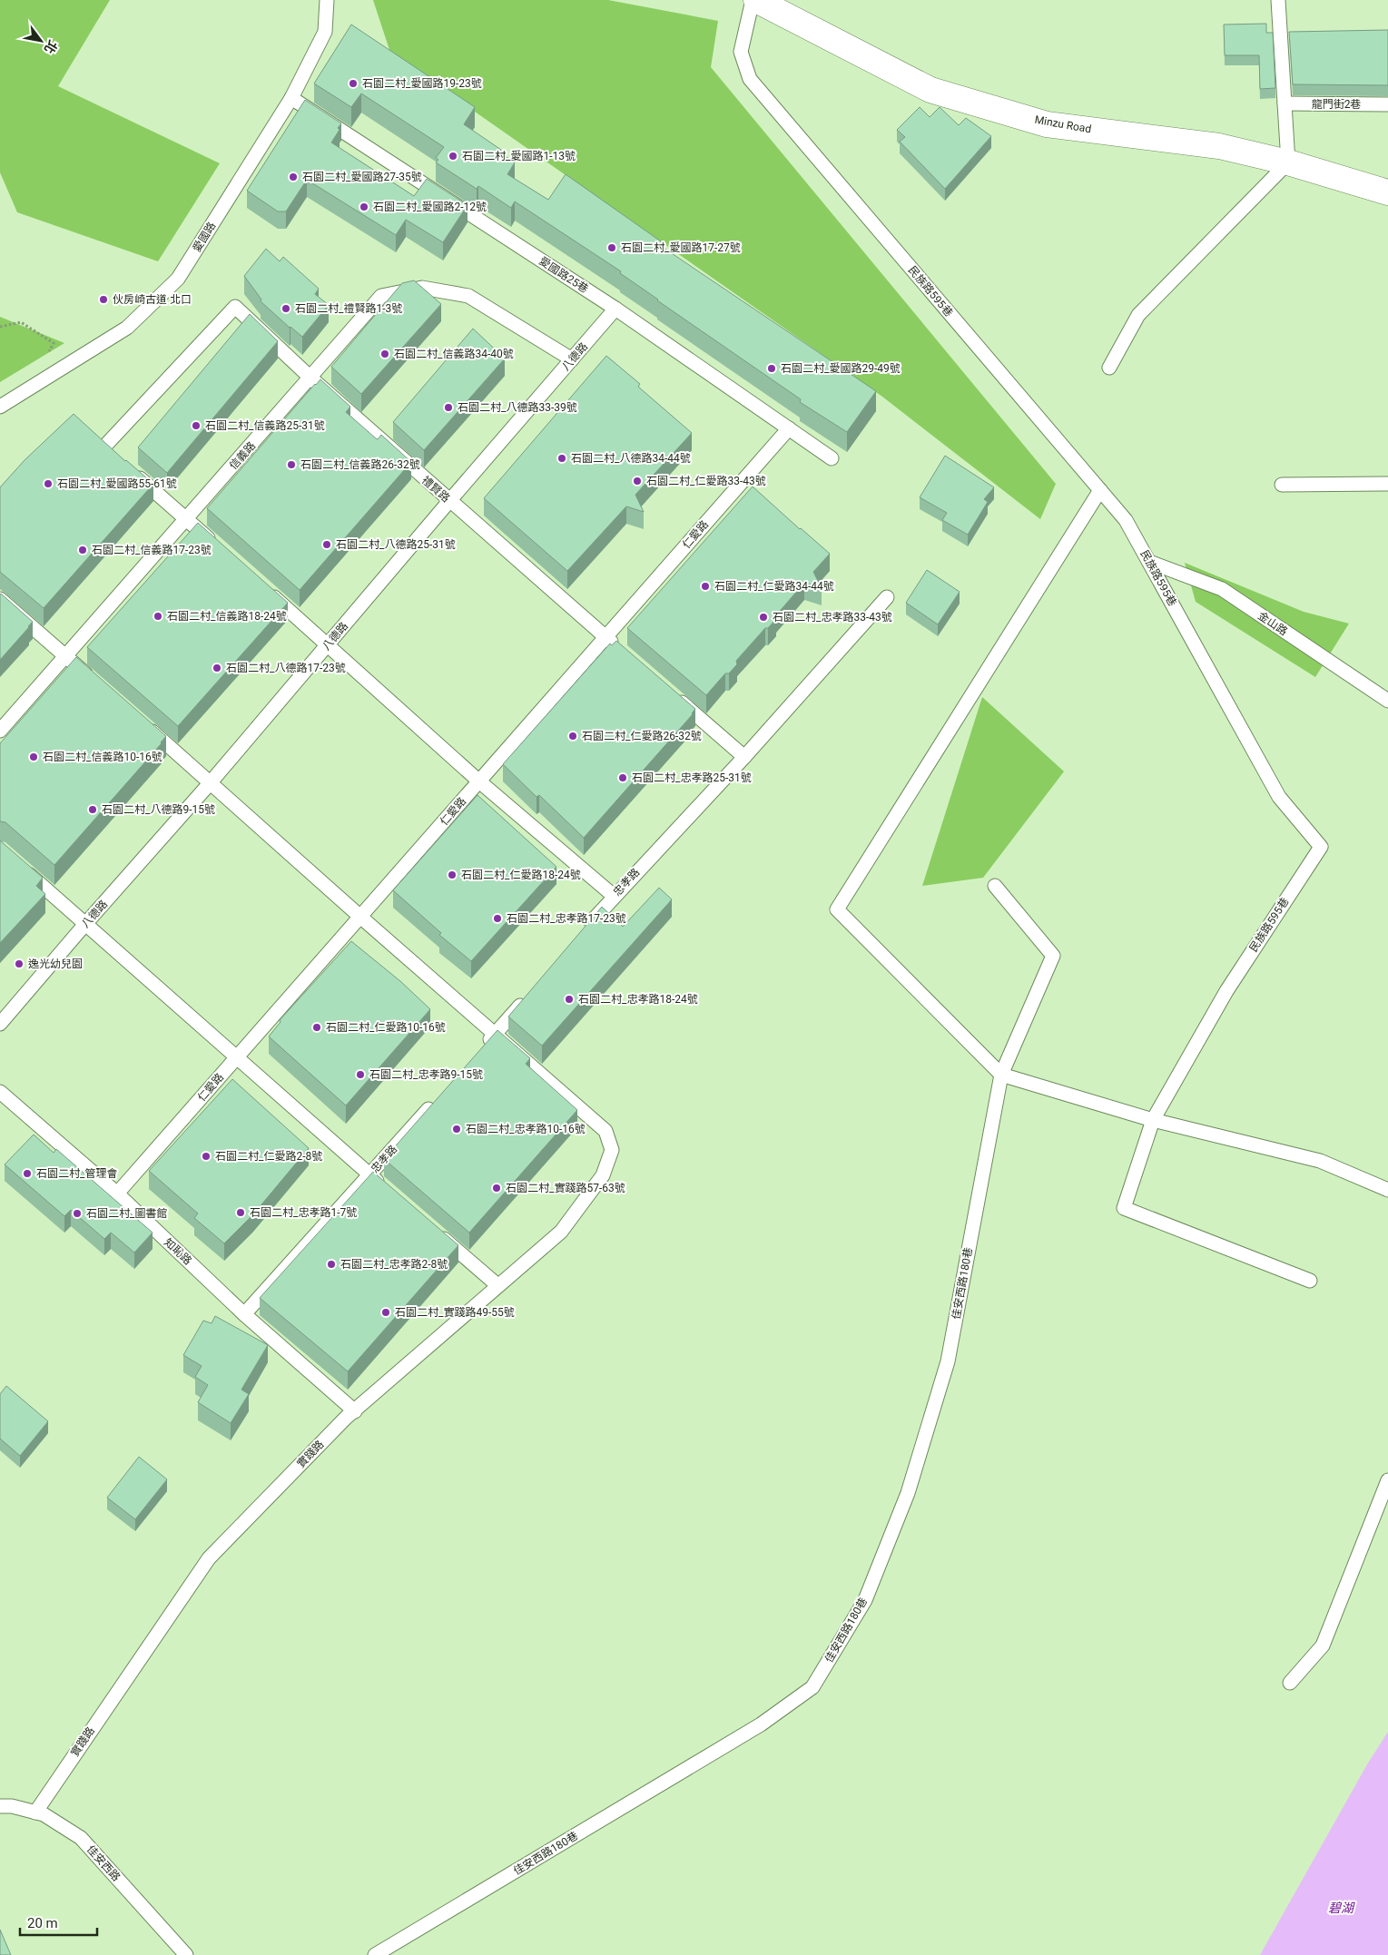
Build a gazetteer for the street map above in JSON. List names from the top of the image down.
{
  "streets": {
    "street": ["Minzu Road"],
    "lane": [
      "龍門街2巷",
      "愛國路",
      "愛國路25巷",
      "民族路595巷",
      "八德路",
      "信義路",
      "禮賢路",
      "仁愛路",
      "金山路",
      "忠孝路",
      "知恥路",
      "佳安西路180巷",
      "實踐路",
      "佳安西路"
    ]
  },
  "crossings": [
    ["愛國路", "愛國路25巷"],
    ["愛國路25巷", "八德路"],
    ["愛國路25巷", "仁愛路"],
    ["民族路595巷", "金山路"],
    ["八德路", "信義路"],
    ["八德路", "禮賢路"],
    ["信義路", "禮賢路"],
    ["禮賢路", "仁愛路"],
    ["仁愛路", "知恥路"],
    ["忠孝路", "知恥路"],
    ["知恥路", "實踐路"],
    ["實踐路", "佳安西路"]
  ],
  "water": ["碧湖"],
  "places": [
    "石園二村_愛國路19-23號",
    "石園二村_愛國路1-13號",
    "石園二村_愛國路27-35號",
    "石園二村_愛國路2-12號",
    "石園二村_愛國路17-27號",
    "伙房崎古道 北口",
    "石園二村_禮賢路1-3號",
    "石園二村_信義路34-40號",
    "石園二村_愛國路29-49號",
    "石園二村_八德路33-39號",
    "石園二村_信義路25-31號",
    "石園二村_八德路34-44號",
    "石園二村_信義路26-32號",
    "石園二村_仁愛路33-43號",
    "石園二村_愛國路55-61號",
    "石園二村_八德路25-31號",
    "石園二村_信義路17-23號",
    "石園二村_仁愛路34-44號",
    "石園二村_信義路18-24號",
    "石園二村_忠孝路33-43號",
    "石園二村_八德路17-23號",
    "石園二村_仁愛路26-32號",
    "石園二村_信義路10-16號",
    "石園二村_忠孝路25-31號",
    "石園二村_八德路9-15號",
    "石園二村_仁愛路18-24號",
    "石園二村_忠孝路17-23號",
    "逸光幼兒園",
    "石園二村_忠孝路18-24號",
    "石園二村_仁愛路10-16號",
    "石園二村_忠孝路9-15號",
    "石園二村_忠孝路10-16號",
    "石園二村_仁愛路2-8號",
    "石園二村_管理會",
    "石園二村_實踐路57-63號",
    "石園二村_忠孝路1-7號",
    "石園二村_圖書館",
    "石園二村_忠孝路2-8號",
    "石園二村_實踐路49-55號"
  ],
  "scale_bar": "20 m",
  "north": "bottom right"
}
